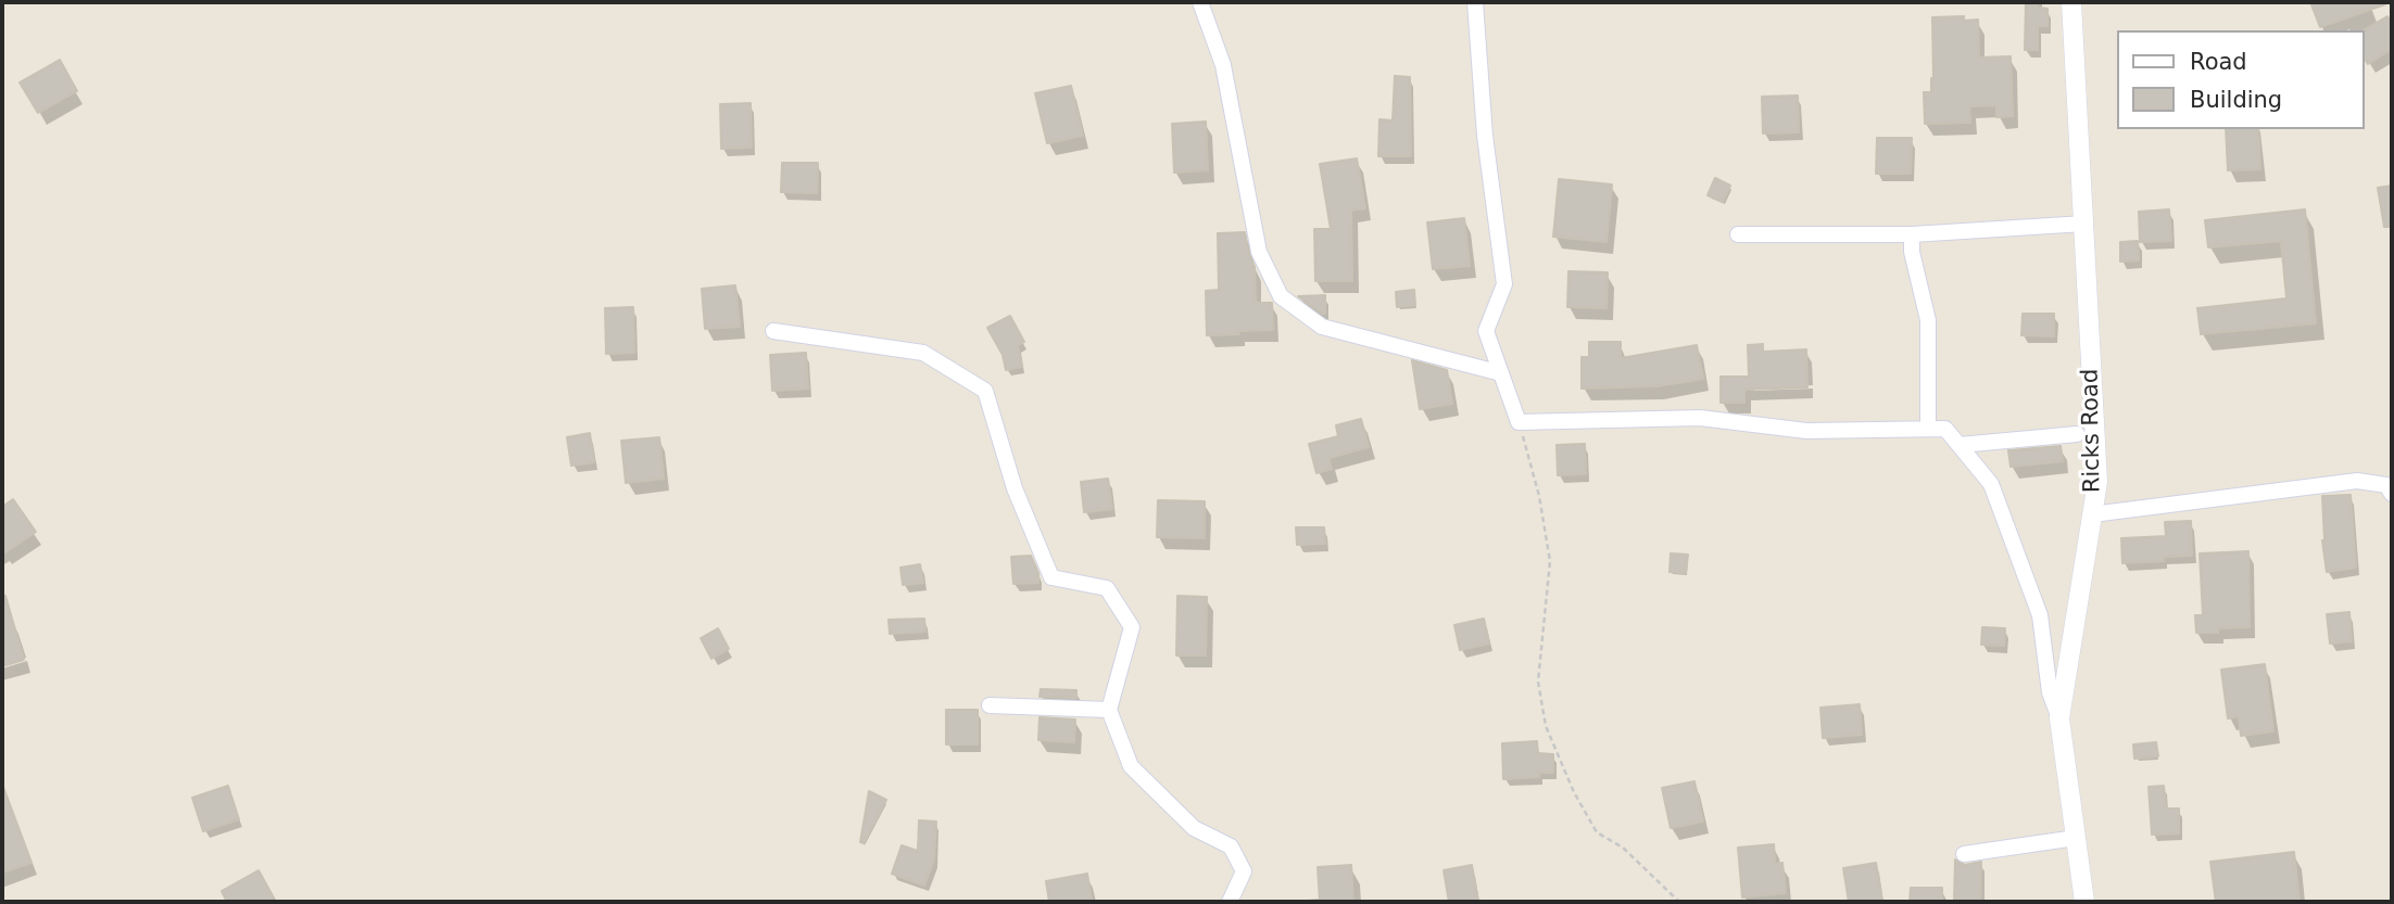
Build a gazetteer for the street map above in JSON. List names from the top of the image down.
{
  "streets": {
    "street": ["Ricks Road"]
  },
  "legend": ["Road", "Building"]
}
